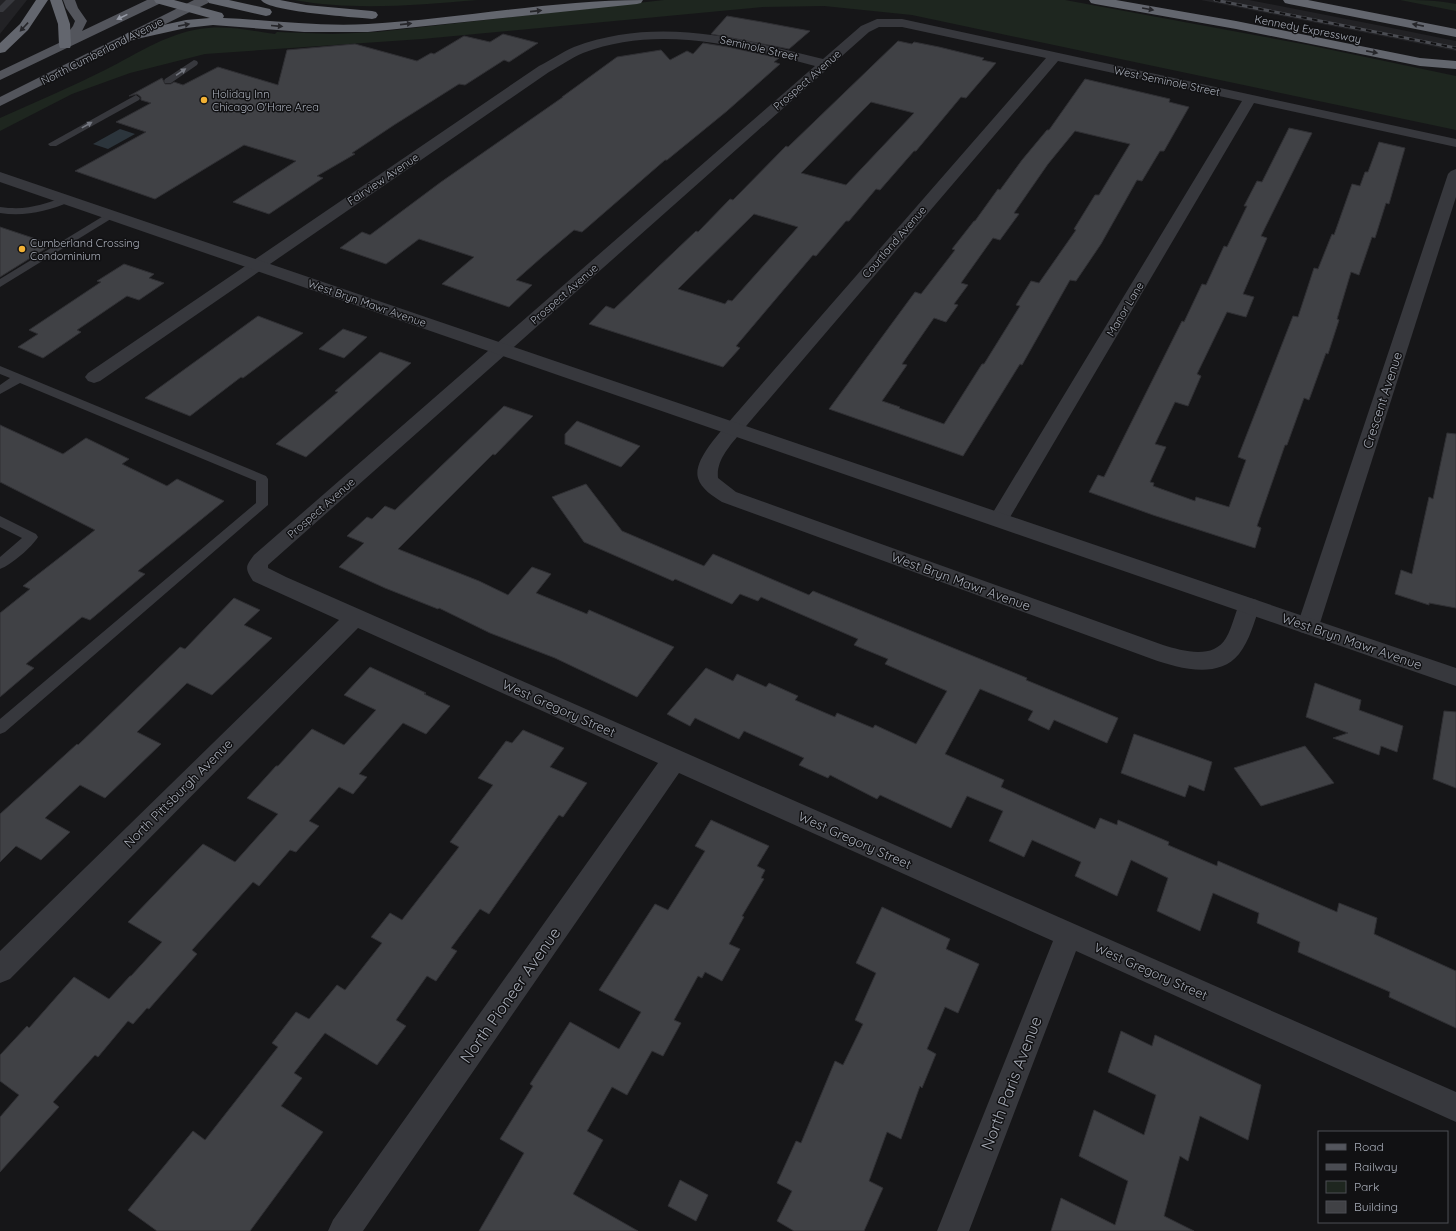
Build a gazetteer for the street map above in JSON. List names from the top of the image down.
{
  "streets": {
    "highway": ["Kennedy Expressway"],
    "main road": ["North Cumberland Avenue"],
    "street": [
      "Seminole Street",
      "Prospect Avenue",
      "West Seminole Street",
      "Fairview Avenue",
      "Courtland Avenue",
      "West Bryn Mawr Avenue",
      "Manor Lane",
      "Crescent Avenue",
      "West Gregory Street",
      "North Pittsburgh Avenue",
      "North Pioneer Avenue",
      "North Paris Avenue"
    ]
  },
  "crossings": [
    ["Seminole Street", "Prospect Avenue"],
    ["Seminole Street", "Fairview Avenue"],
    ["Prospect Avenue", "West Seminole Street"],
    ["Prospect Avenue", "West Bryn Mawr Avenue"],
    ["Prospect Avenue", "West Gregory Street"],
    ["West Seminole Street", "Courtland Avenue"],
    ["West Seminole Street", "Manor Lane"],
    ["Fairview Avenue", "West Bryn Mawr Avenue"],
    ["Courtland Avenue", "West Bryn Mawr Avenue"],
    ["West Bryn Mawr Avenue", "Manor Lane"],
    ["West Bryn Mawr Avenue", "Crescent Avenue"],
    ["West Gregory Street", "North Pittsburgh Avenue"],
    ["West Gregory Street", "North Pioneer Avenue"],
    ["West Gregory Street", "North Paris Avenue"]
  ],
  "places": ["Holiday Inn Chicago O'Hare Area", "Cumberland Crossing Condominium"],
  "legend": [
    "Road",
    "Railway",
    "Park",
    "Building"
  ]
}
